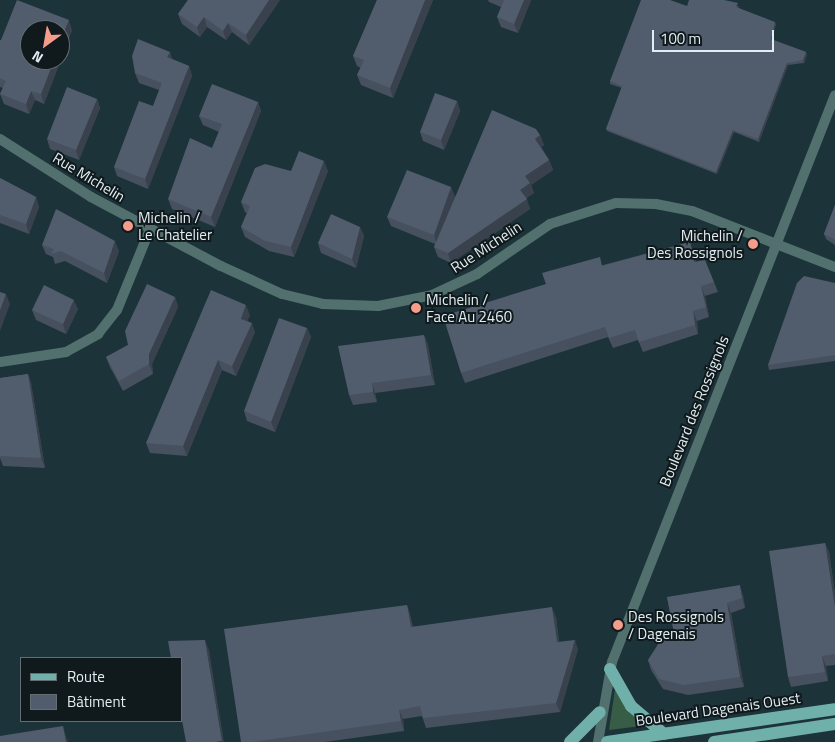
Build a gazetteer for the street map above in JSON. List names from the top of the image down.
{
  "streets": {
    "main road": ["Boulevard Dagenais Ouest"],
    "street": ["Rue Michelin", "Boulevard des Rossignols"]
  },
  "crossings": [
    ["Rue Michelin", "Boulevard des Rossignols"]
  ],
  "places": [
    "Michelin / Le Chatelier",
    "Michelin / Des Rossignols",
    "Michelin / Face Au 2460",
    "Des Rossignols / Dagenais"
  ],
  "legend": ["Route", "Bâtiment"],
  "scale_bar": "100 m",
  "north": "bottom left"
}
